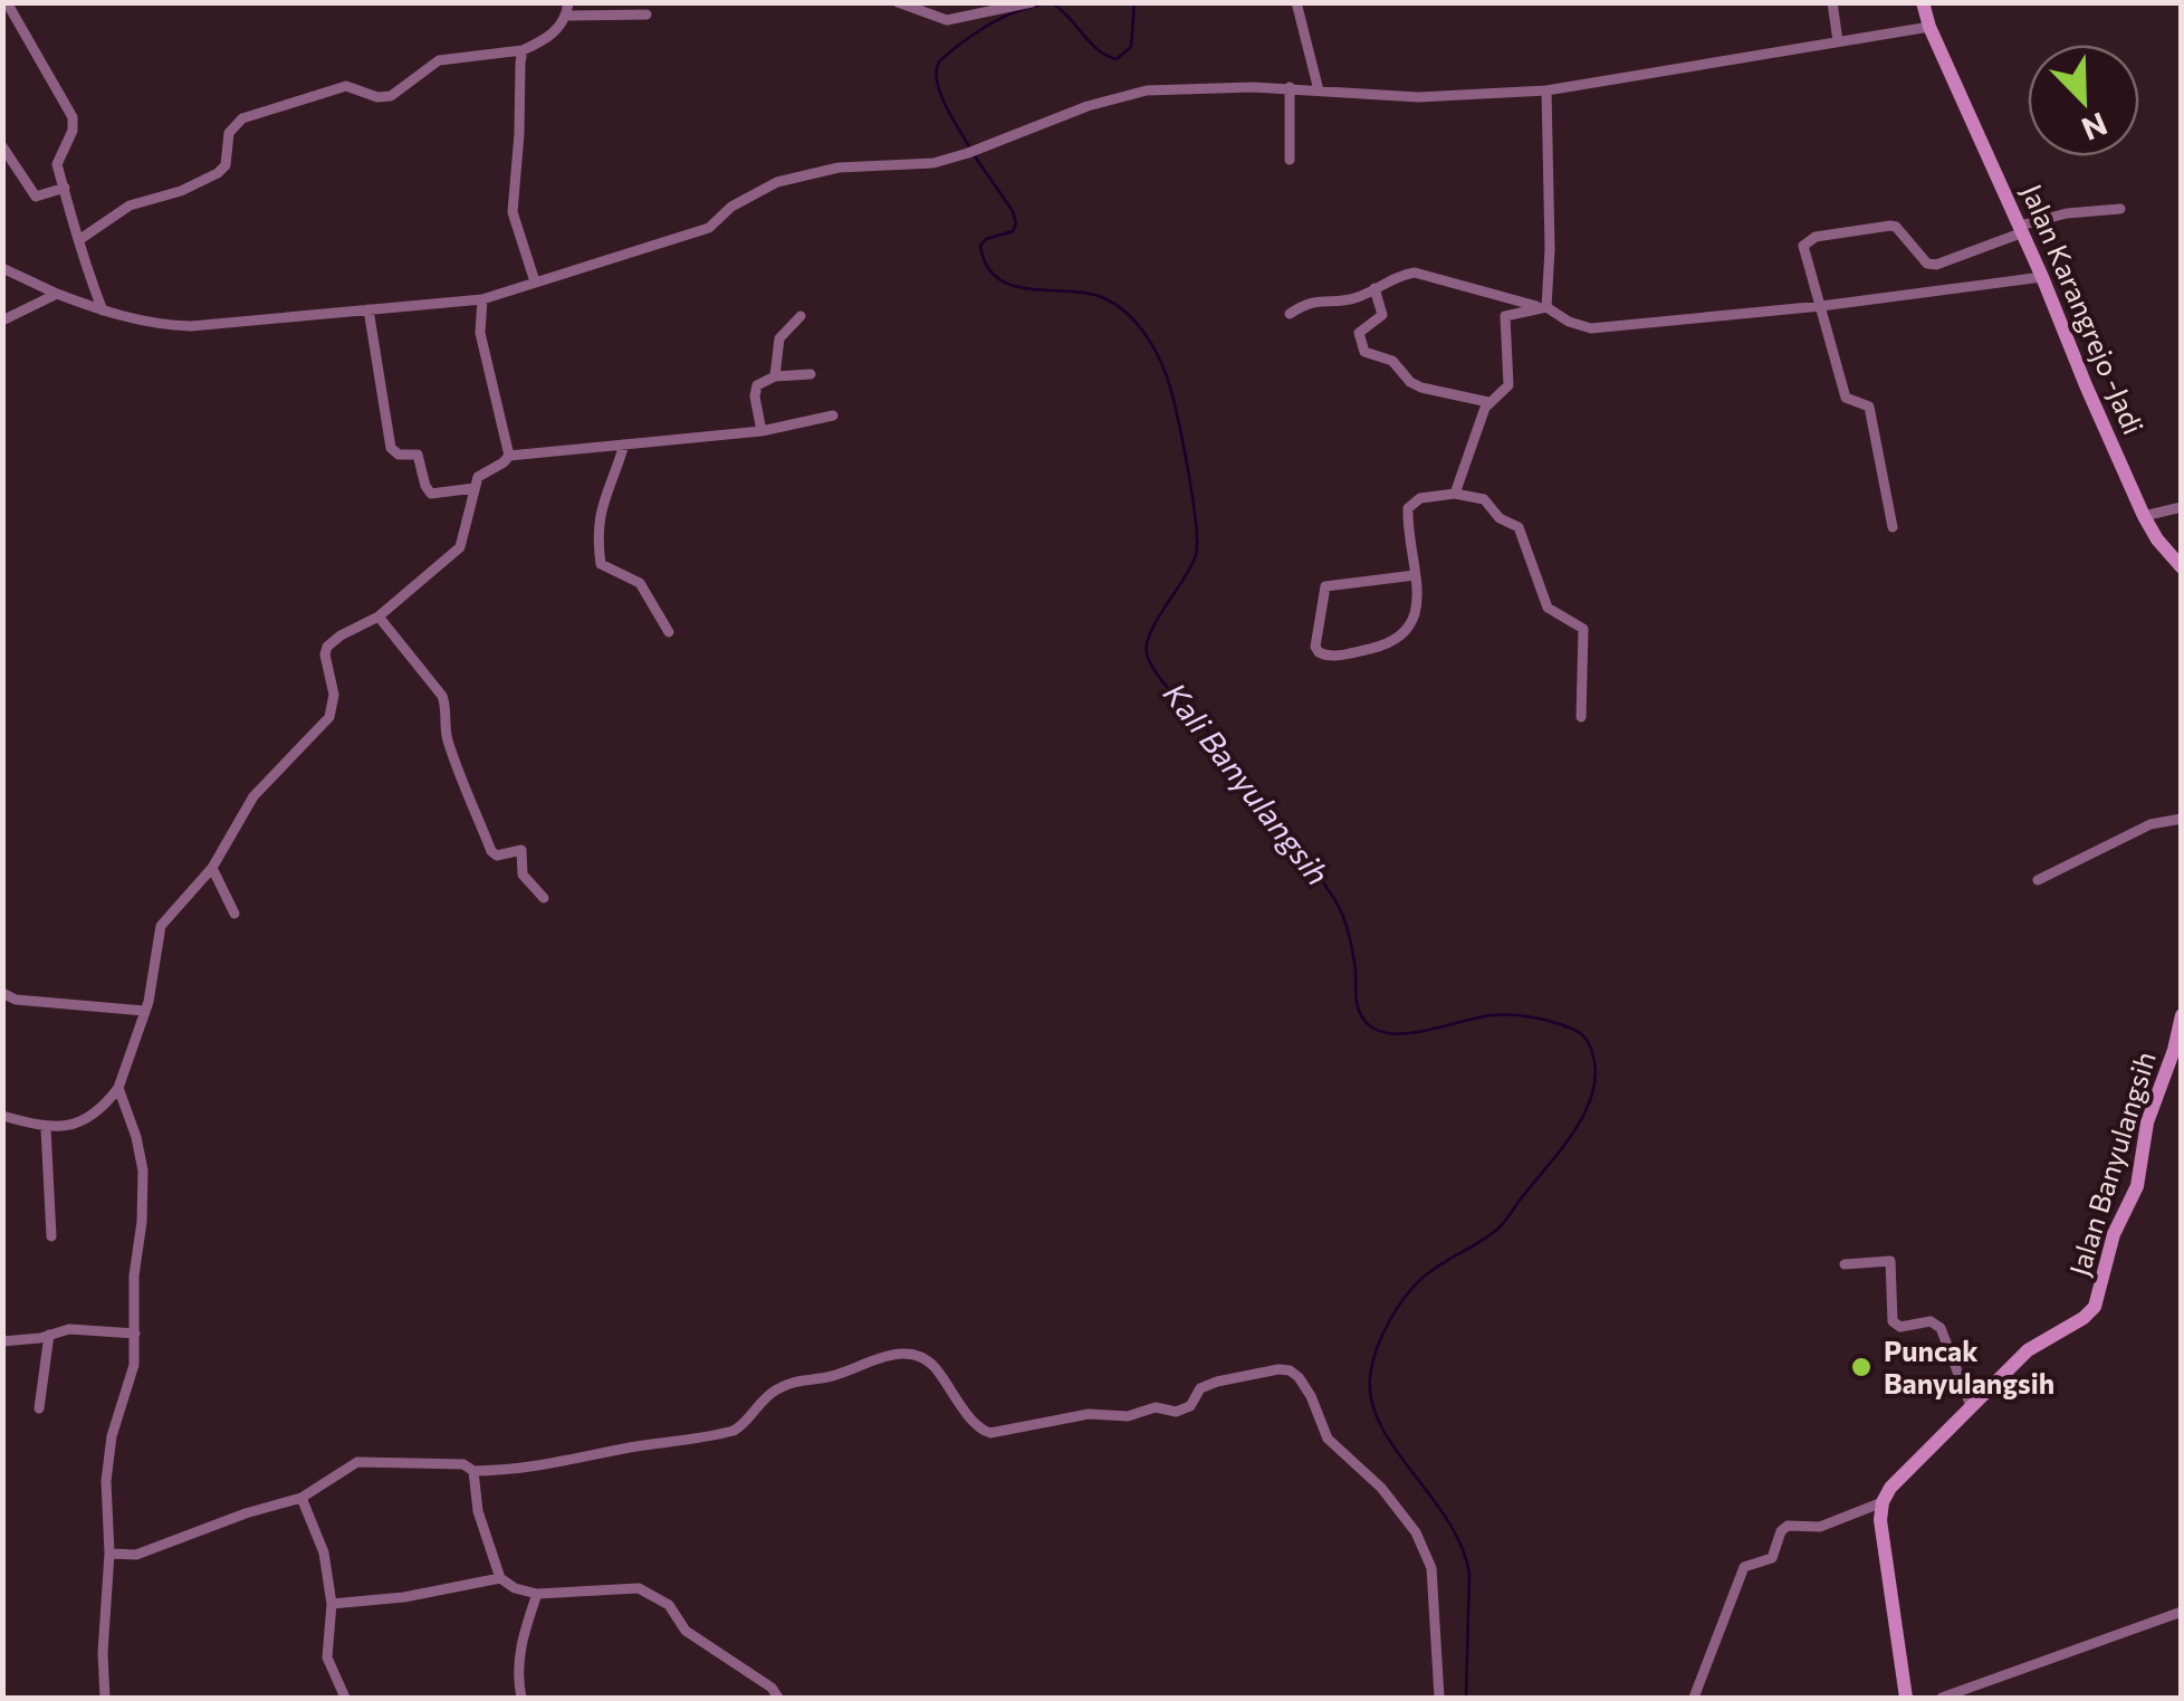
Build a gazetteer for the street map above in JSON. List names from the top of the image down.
{
  "streets": {
    "street": ["Jalan Karangrejo -Jadi", "Jalan Banyulangsih"]
  },
  "water": ["Kali Banyulangsih"],
  "places": ["Puncak Banyulangsih"],
  "north": "bottom right"
}
